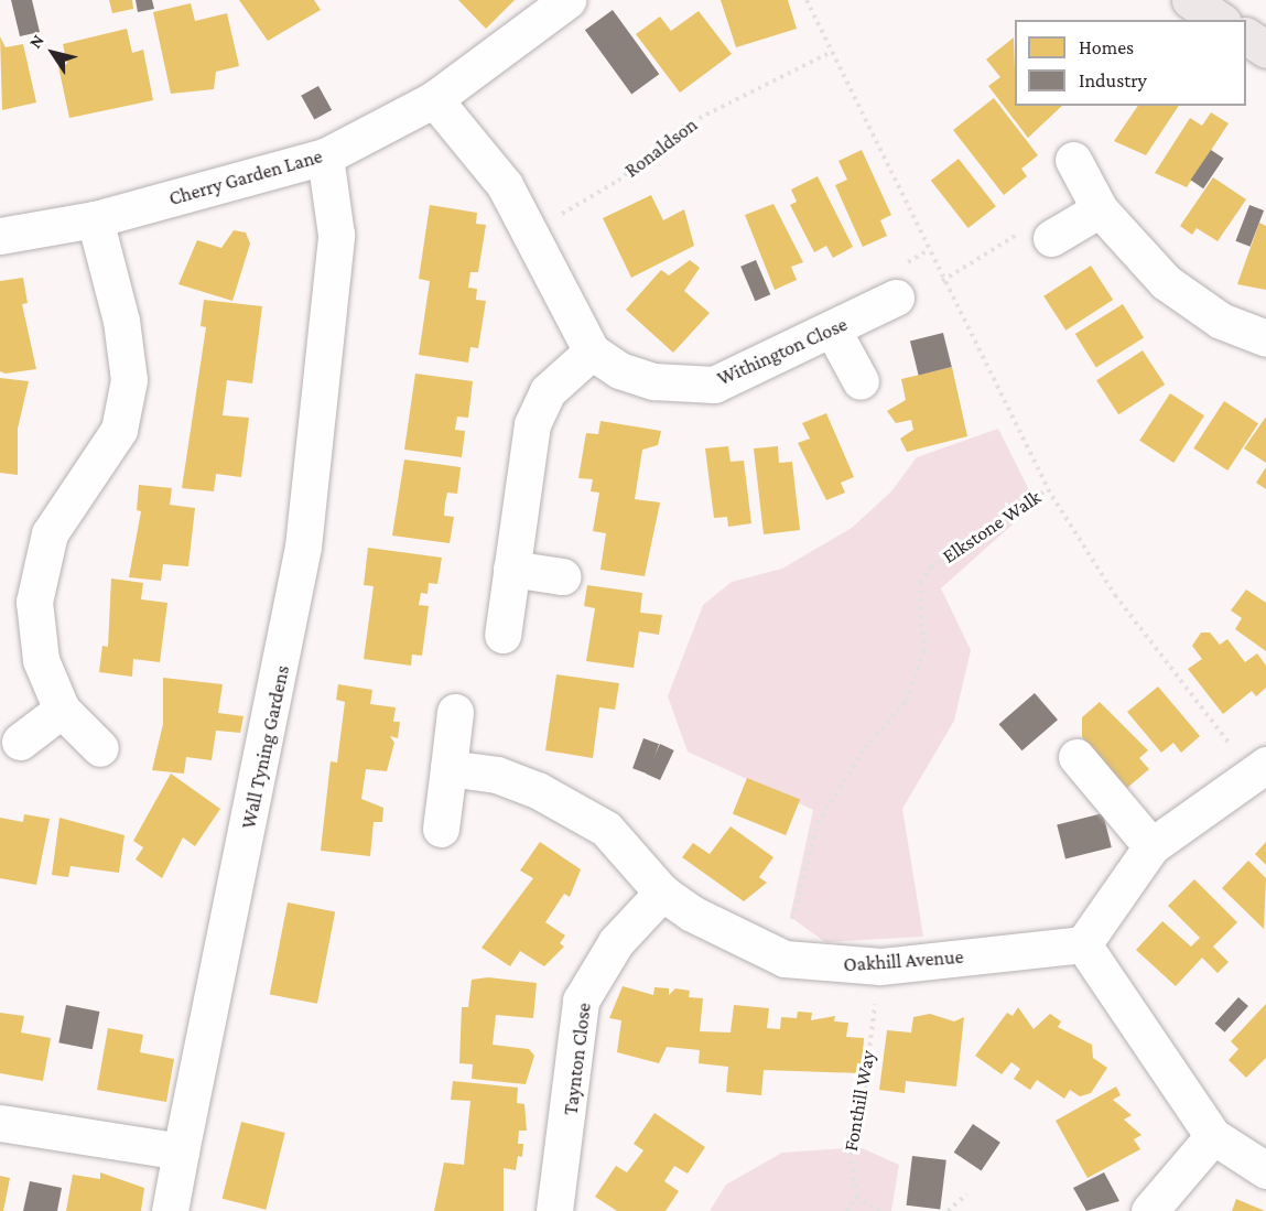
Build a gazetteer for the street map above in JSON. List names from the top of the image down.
{
  "streets": {
    "street": [
      "Cherry Garden Lane",
      "Withington Close",
      "Wall Tyning Gardens",
      "Oakhill Avenue",
      "Taynton Close"
    ],
    "path": ["Ronaldson", "Elkstone Walk", "Fonthill Way"]
  },
  "crossings": [
    ["Ronaldson", "Withington Close"],
    ["Cherry Garden Lane", "Withington Close"],
    ["Cherry Garden Lane", "Wall Tyning Gardens"],
    ["Elkstone Walk", "Oakhill Avenue"],
    ["Oakhill Avenue", "Taynton Close"],
    ["Oakhill Avenue", "Fonthill Way"]
  ],
  "legend": ["Homes", "Industry"],
  "north": "top left"
}
